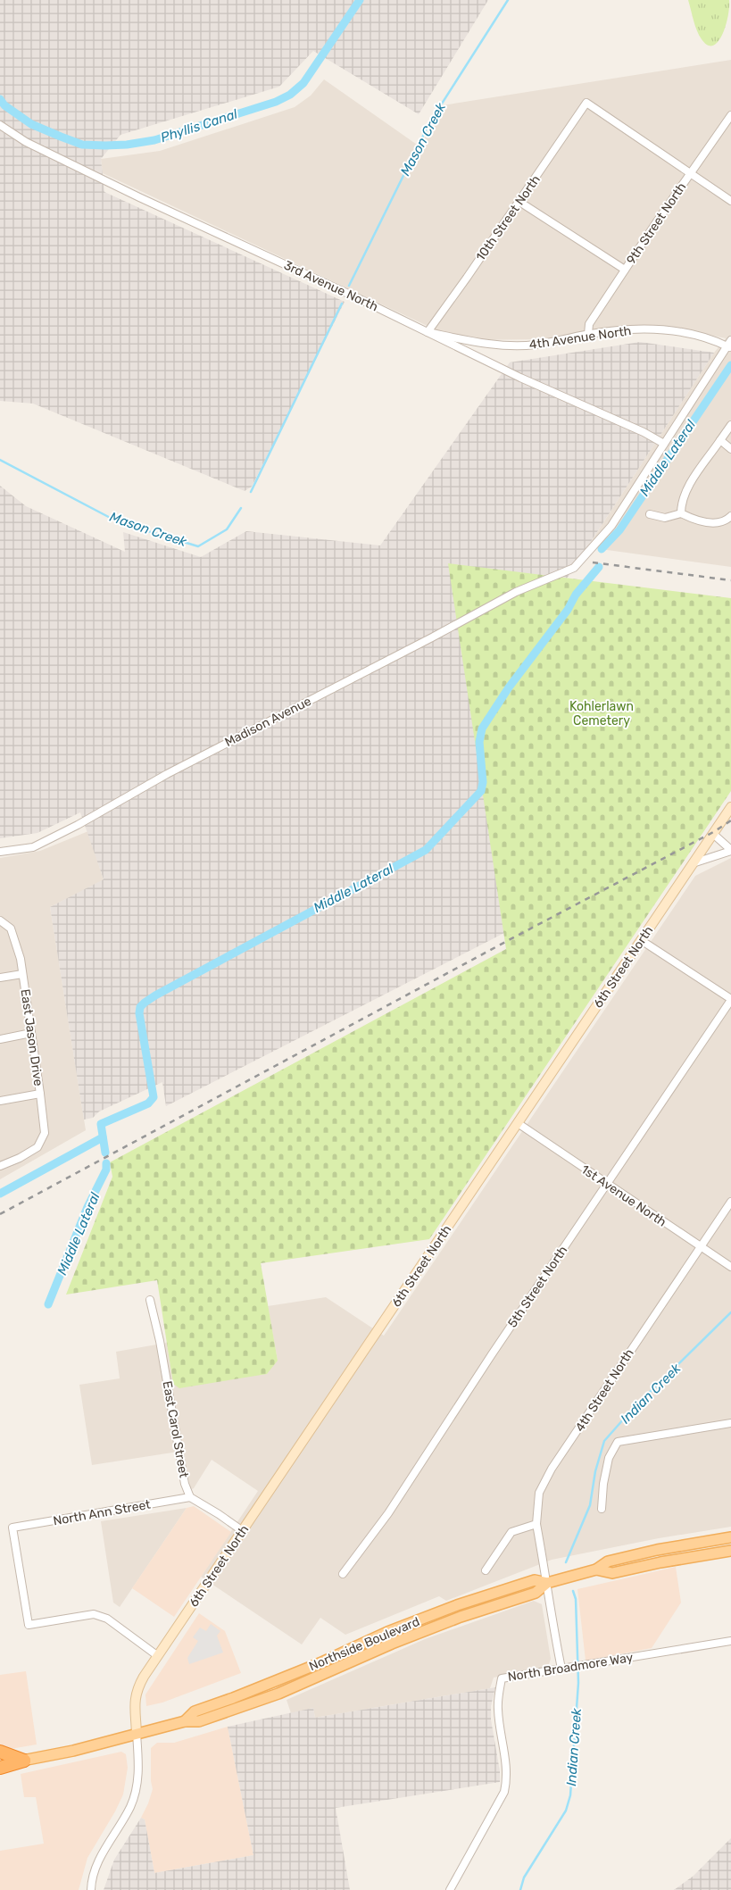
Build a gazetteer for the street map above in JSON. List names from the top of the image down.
{
  "streets": {
    "main road": ["Northside Boulevard"],
    "street": [
      "10th Street North",
      "9th Street North",
      "3rd Avenue North",
      "4th Avenue North",
      "Madison Avenue",
      "6th Street North",
      "East Jason Drive",
      "1st Avenue North",
      "5th Street North",
      "4th Street North",
      "East Carol Street",
      "North Ann Street",
      "North Broadmore Way"
    ]
  },
  "crossings": [
    ["10th Street North", "9th Street North"],
    ["10th Street North", "3rd Avenue North"],
    ["10th Street North", "4th Avenue North"],
    ["9th Street North", "4th Avenue North"],
    ["3rd Avenue North", "4th Avenue North"],
    ["3rd Avenue North", "Madison Avenue"],
    ["4th Avenue North", "Madison Avenue"],
    ["6th Street North", "1st Avenue North"],
    ["6th Street North", "North Ann Street"],
    ["6th Street North", "Northside Boulevard"],
    ["1st Avenue North", "5th Street North"],
    ["1st Avenue North", "4th Street North"],
    ["4th Street North", "Northside Boulevard"],
    ["4th Street North", "North Broadmore Way"],
    ["East Carol Street", "North Ann Street"]
  ],
  "water": [
    "Phyllis Canal",
    "Mason Creek",
    "Middle Lateral",
    "Indian Creek"
  ],
  "parks": ["Kohlerlawn Cemetery"]
}
